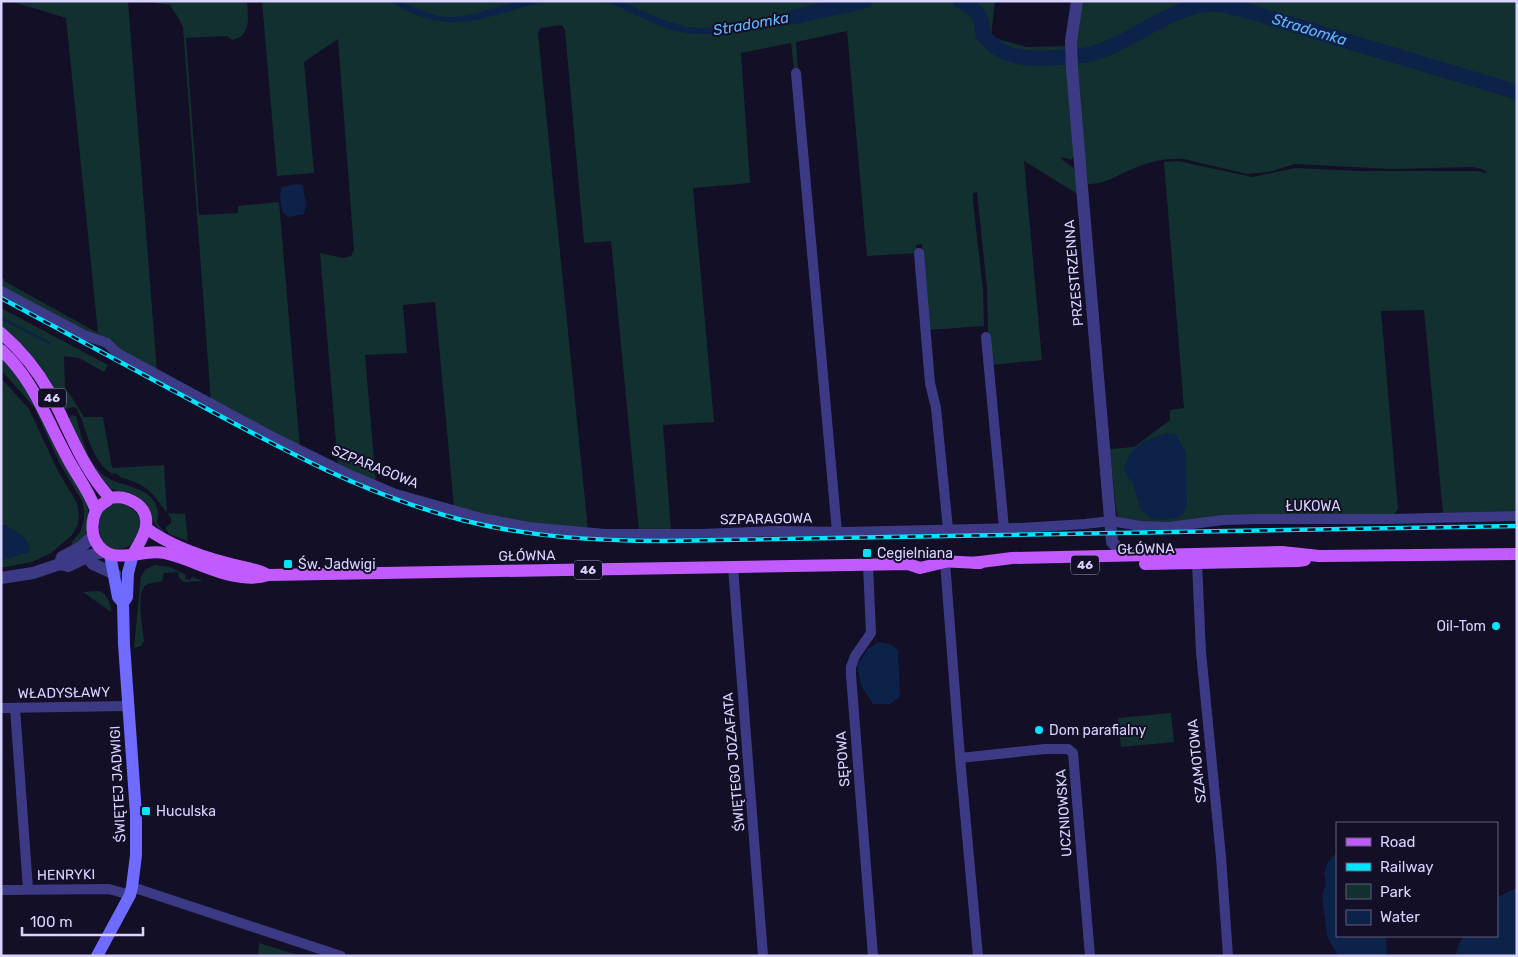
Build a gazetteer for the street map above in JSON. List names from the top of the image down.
{
  "streets": {
    "main road": ["46", "GŁÓWNA", "ŚWIĘTEJ JADWIGI"],
    "street": [
      "PRZESTRZENNA",
      "SZPARAGOWA",
      "ŁUKOWA",
      "WŁADYSŁAWY",
      "SĘPOWA",
      "SZAMOTOWA",
      "ŚWIĘTEGO JOZAFATA",
      "UCZNIOWSKA",
      "HENRYKI"
    ]
  },
  "crossings": [
    ["PRZESTRZENNA", "SZPARAGOWA"],
    ["PRZESTRZENNA", "ŁUKOWA"],
    ["46", "GŁÓWNA"],
    ["46", "ŚWIĘTEJ JADWIGI"],
    ["SZPARAGOWA", "ŁUKOWA"],
    ["GŁÓWNA", "SĘPOWA"],
    ["GŁÓWNA", "SZAMOTOWA"],
    ["GŁÓWNA", "ŚWIĘTEGO JOZAFATA"],
    ["GŁÓWNA", "ŚWIĘTEJ JADWIGI"],
    ["WŁADYSŁAWY", "ŚWIĘTEJ JADWIGI"],
    ["ŚWIĘTEJ JADWIGI", "HENRYKI"]
  ],
  "water": ["Stradomka"],
  "places": {
    "transit": ["Cegielniana", "Św. Jadwigi", "Huculska"],
    "other": ["Oil-Tom", "Dom parafialny"]
  },
  "legend": [
    "Road",
    "Railway",
    "Park",
    "Water"
  ],
  "scale_bar": "100 m"
}
